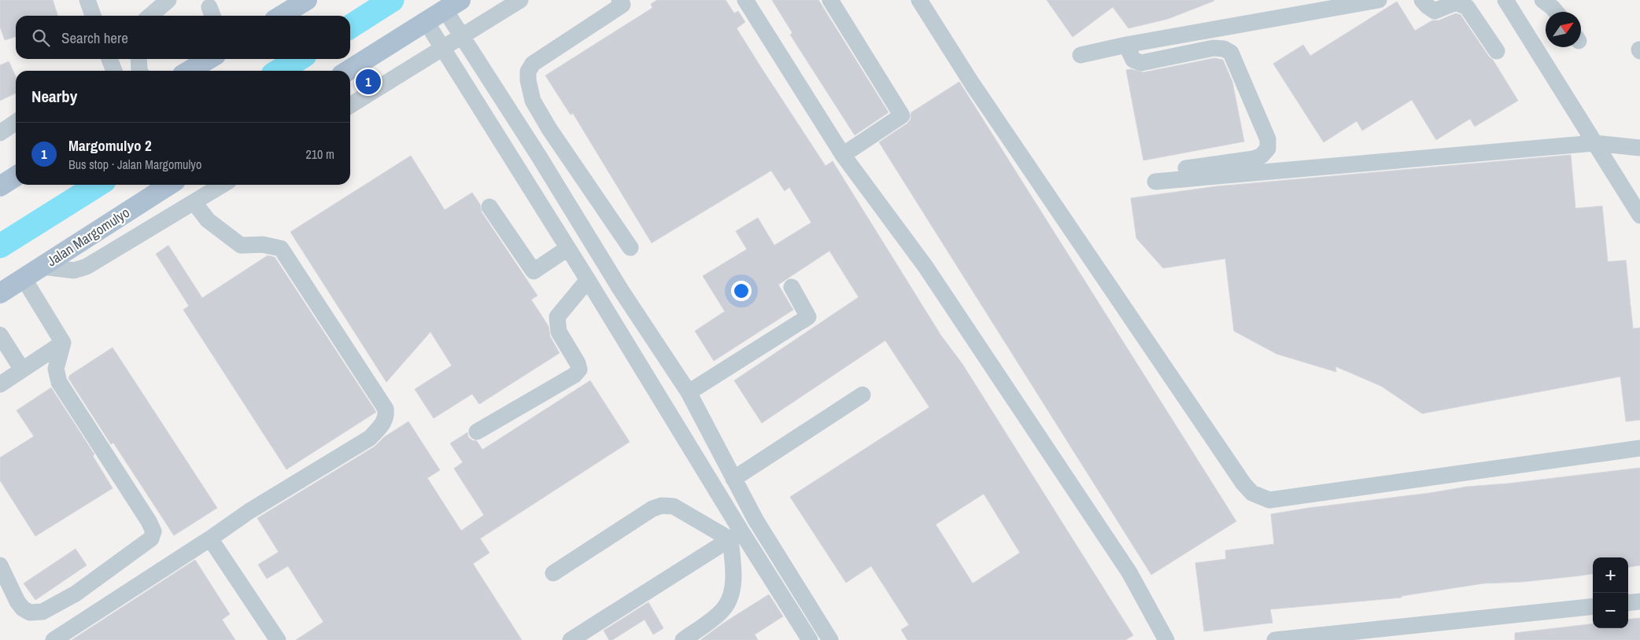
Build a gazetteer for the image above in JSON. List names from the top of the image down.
{
  "streets": {
    "main road": ["Jalan Margomulyo"]
  },
  "north": "top right",
  "page": {
    "search": "Search here",
    "pins": "1",
    "heading": "Nearby",
    "list": [
      {
        "mark": "1",
        "name": "Margomulyo 2",
        "note": "Bus stop · Jalan Margomulyo",
        "value": "210 m"
      }
    ],
    "map_buttons": ["+", "−"]
  }
}
